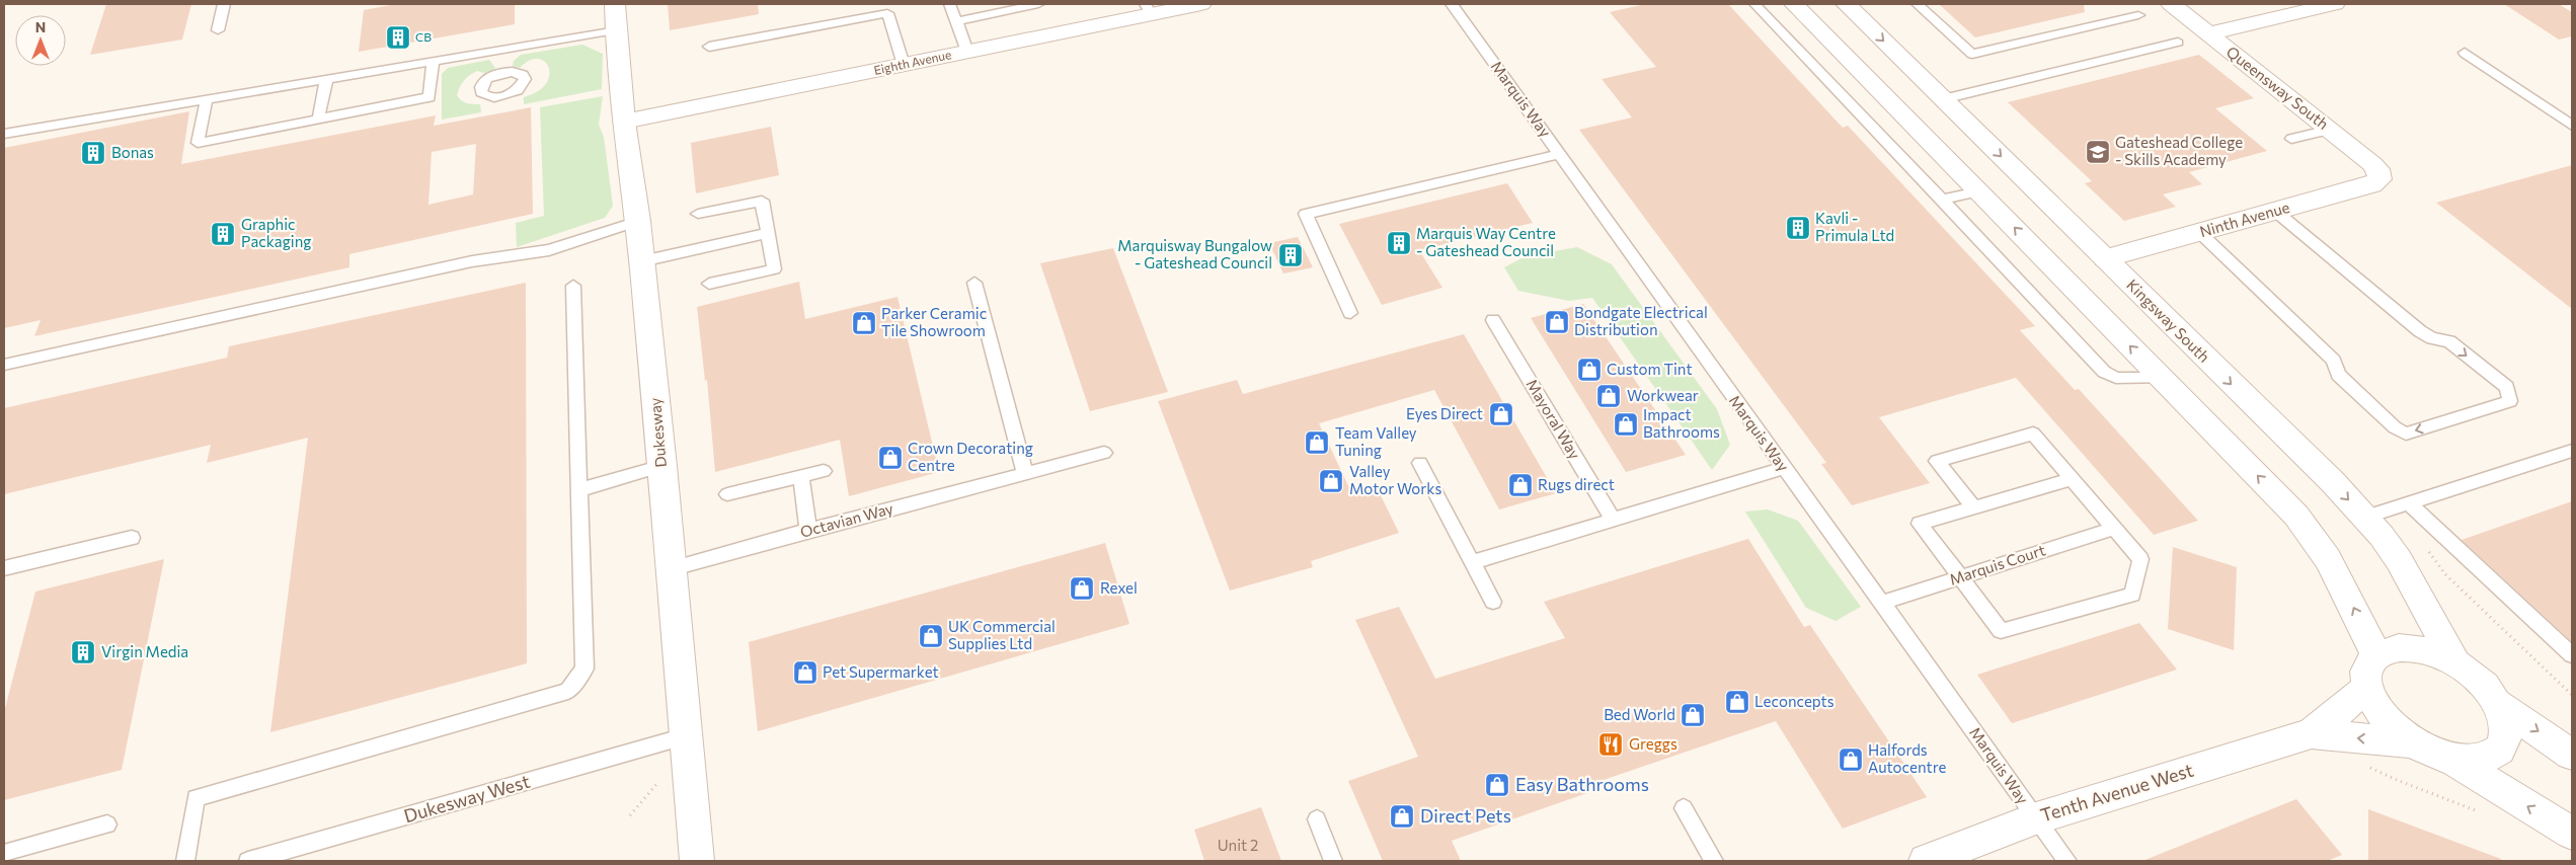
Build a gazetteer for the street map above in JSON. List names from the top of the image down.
{
  "streets": {
    "street": [
      "Eighth Avenue",
      "Queensway South",
      "Ninth Avenue",
      "Kingsway South",
      "Dukesway",
      "Tenth Avenue West"
    ],
    "lane": [
      "Marquis Way",
      "Mayoral Way",
      "Octavian Way",
      "Marquis Court",
      "Dukesway West"
    ]
  },
  "crossings": [
    ["Eighth Avenue", "Dukesway"],
    ["Queensway South", "Ninth Avenue"],
    ["Marquis Way", "Marquis Court"],
    ["Marquis Way", "Tenth Avenue West"],
    ["Ninth Avenue", "Kingsway South"],
    ["Kingsway South", "Tenth Avenue West"],
    ["Dukesway", "Octavian Way"],
    ["Dukesway", "Dukesway West"]
  ],
  "places": {
    "building": [
      "CB",
      "Bonas",
      "Kavli - Primula Ltd",
      "Graphic Packaging",
      "Marquis Way Centre - Gateshead Council",
      "Marquisway Bungalow - Gateshead Council",
      "Virgin Media"
    ],
    "school or university": ["Gateshead College - Skills Academy"],
    "shop": [
      "Bondgate Electrical Distribution",
      "Parker Ceramic Tile Showroom",
      "Custom Tint",
      "Workwear",
      "Eyes Direct",
      "Impact Bathrooms",
      "Team Valley Tuning",
      "Crown Decorating Centre",
      "Valley Motor Works",
      "Rugs direct",
      "Rexel",
      "UK Commercial Supplies Ltd",
      "Pet Supermarket",
      "Leconcepts",
      "Bed World",
      "Halfords Autocentre",
      "Easy Bathrooms",
      "Direct Pets"
    ],
    "restaurant": ["Greggs"]
  },
  "house_numbers": ["Unit 2"],
  "north": "top"
}
